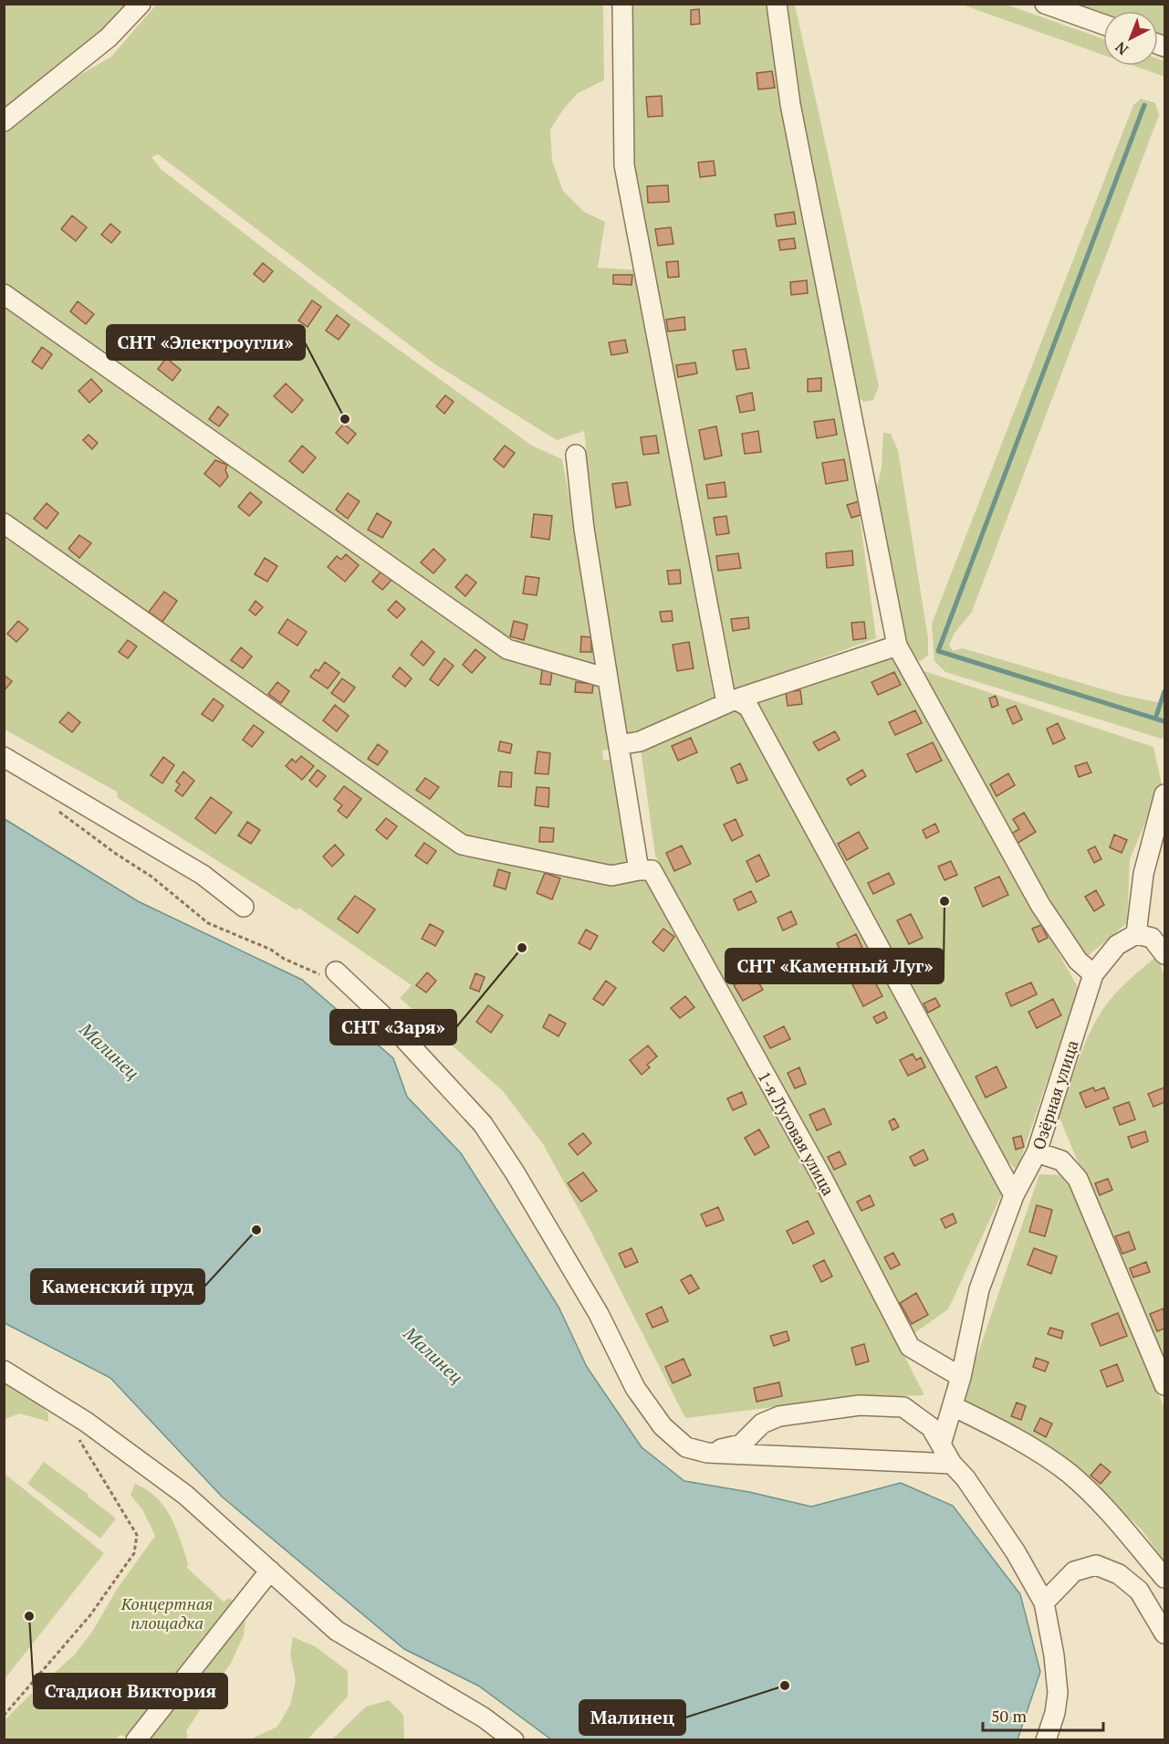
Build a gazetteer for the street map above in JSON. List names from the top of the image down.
{
  "streets": {
    "street": ["Озёрная улица", "1-я Луговая улица"]
  },
  "crossings": [
    ["Озёрная улица", "1-я Луговая улица"]
  ],
  "water": ["Малинец"],
  "parks": ["Концертная площадка"],
  "places": [
    "СНТ «Электроугли»",
    "СНТ «Каменный Луг»",
    "СНТ «Заря»",
    "Каменский пруд",
    "Стадион Виктория",
    "Малинец"
  ],
  "scale_bar": "50 m",
  "north": "bottom left"
}
